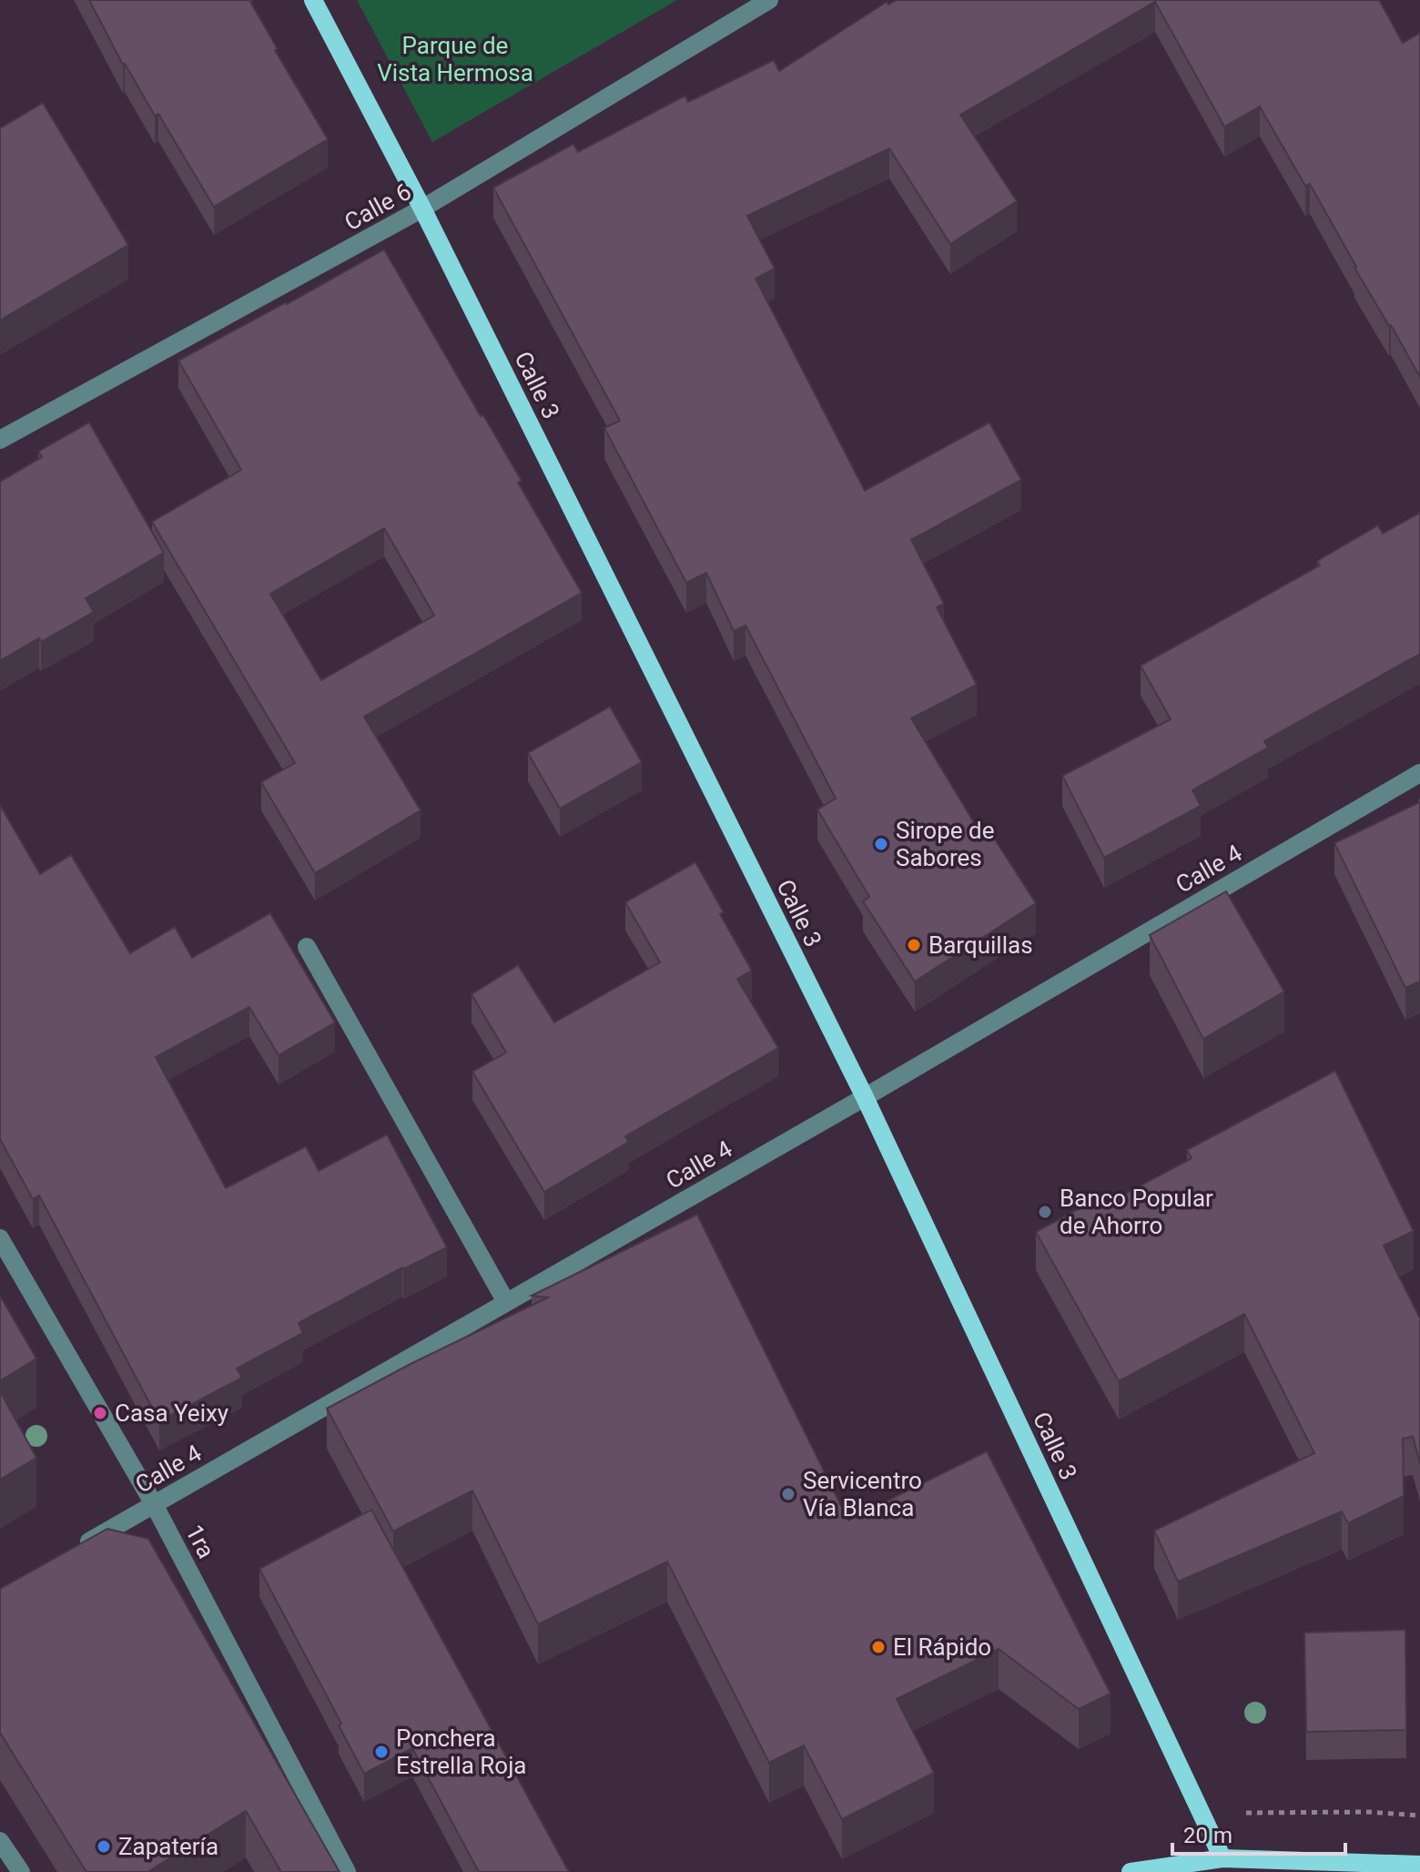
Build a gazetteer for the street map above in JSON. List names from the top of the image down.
{
  "streets": {
    "main road": ["Calle 3"],
    "street": ["Calle 6", "Calle 4", "1ra"]
  },
  "crossings": [
    ["Calle 6", "Calle 3"],
    ["Calle 3", "Calle 4"],
    ["Calle 4", "1ra"]
  ],
  "parks": ["Parque de Vista Hermosa"],
  "places": [
    "Sirope de Sabores",
    "Barquillas",
    "Banco Popular de Ahorro",
    "Casa Yeixy",
    "Servicentro Vía Blanca",
    "El Rápido",
    "Ponchera Estrella Roja",
    "Zapatería"
  ],
  "scale_bar": "20 m"
}
